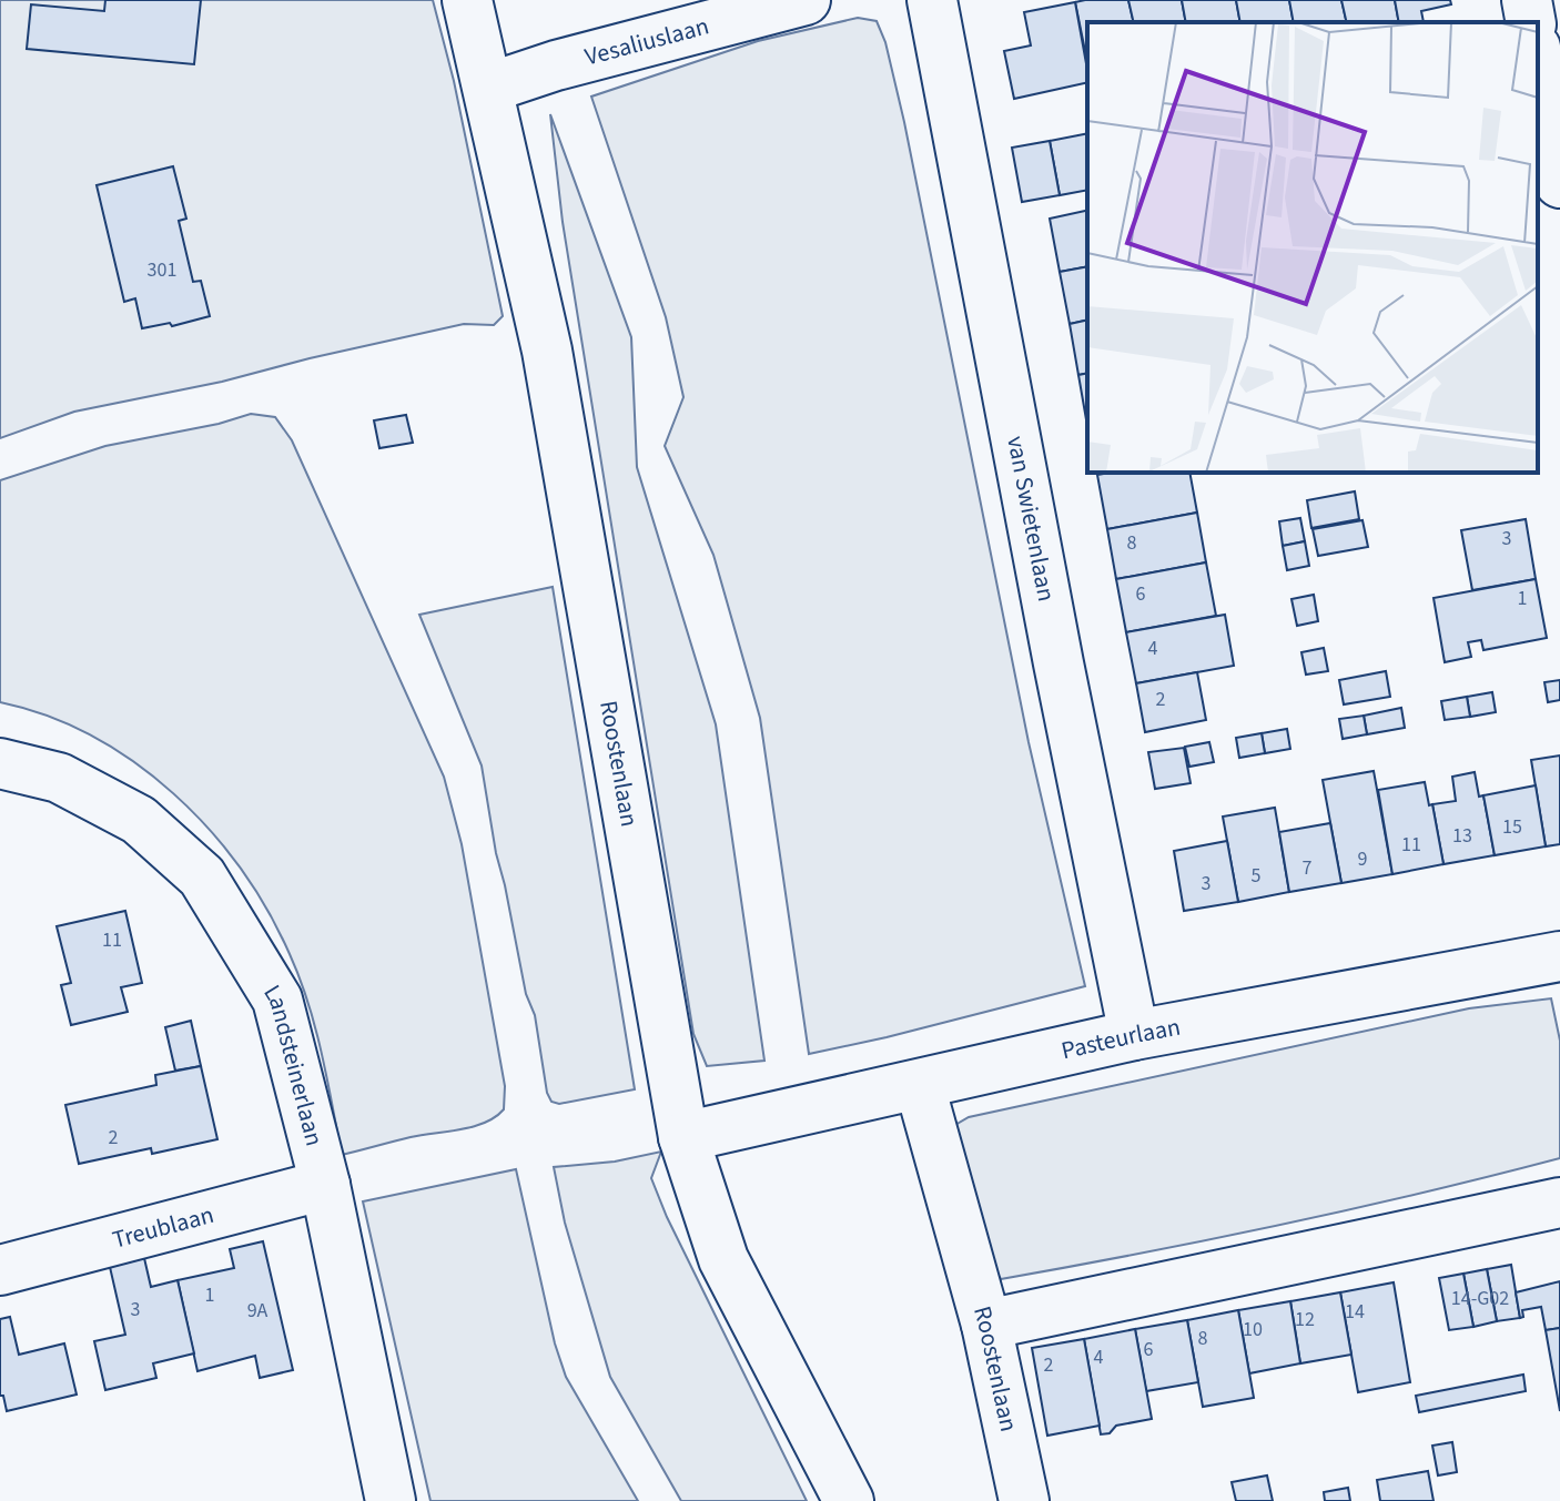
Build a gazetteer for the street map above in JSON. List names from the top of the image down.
{
  "streets": {
    "street": [
      "Vesaliuslaan",
      "van Swietenlaan",
      "Roostenlaan",
      "Pasteurlaan",
      "Landsteinerlaan",
      "Treublaan"
    ]
  },
  "crossings": [
    ["Vesaliuslaan", "Roostenlaan"],
    ["van Swietenlaan", "Pasteurlaan"],
    ["Roostenlaan", "Pasteurlaan"],
    ["Landsteinerlaan", "Treublaan"]
  ],
  "house_numbers": [
    "301",
    "3",
    "8",
    "6",
    "1",
    "4",
    "2",
    "15",
    "13",
    "11",
    "9",
    "7",
    "5",
    "3",
    "11",
    "2",
    "1",
    "14-G02",
    "3",
    "9A",
    "14",
    "12",
    "10",
    "8",
    "6",
    "4",
    "2"
  ]
}
